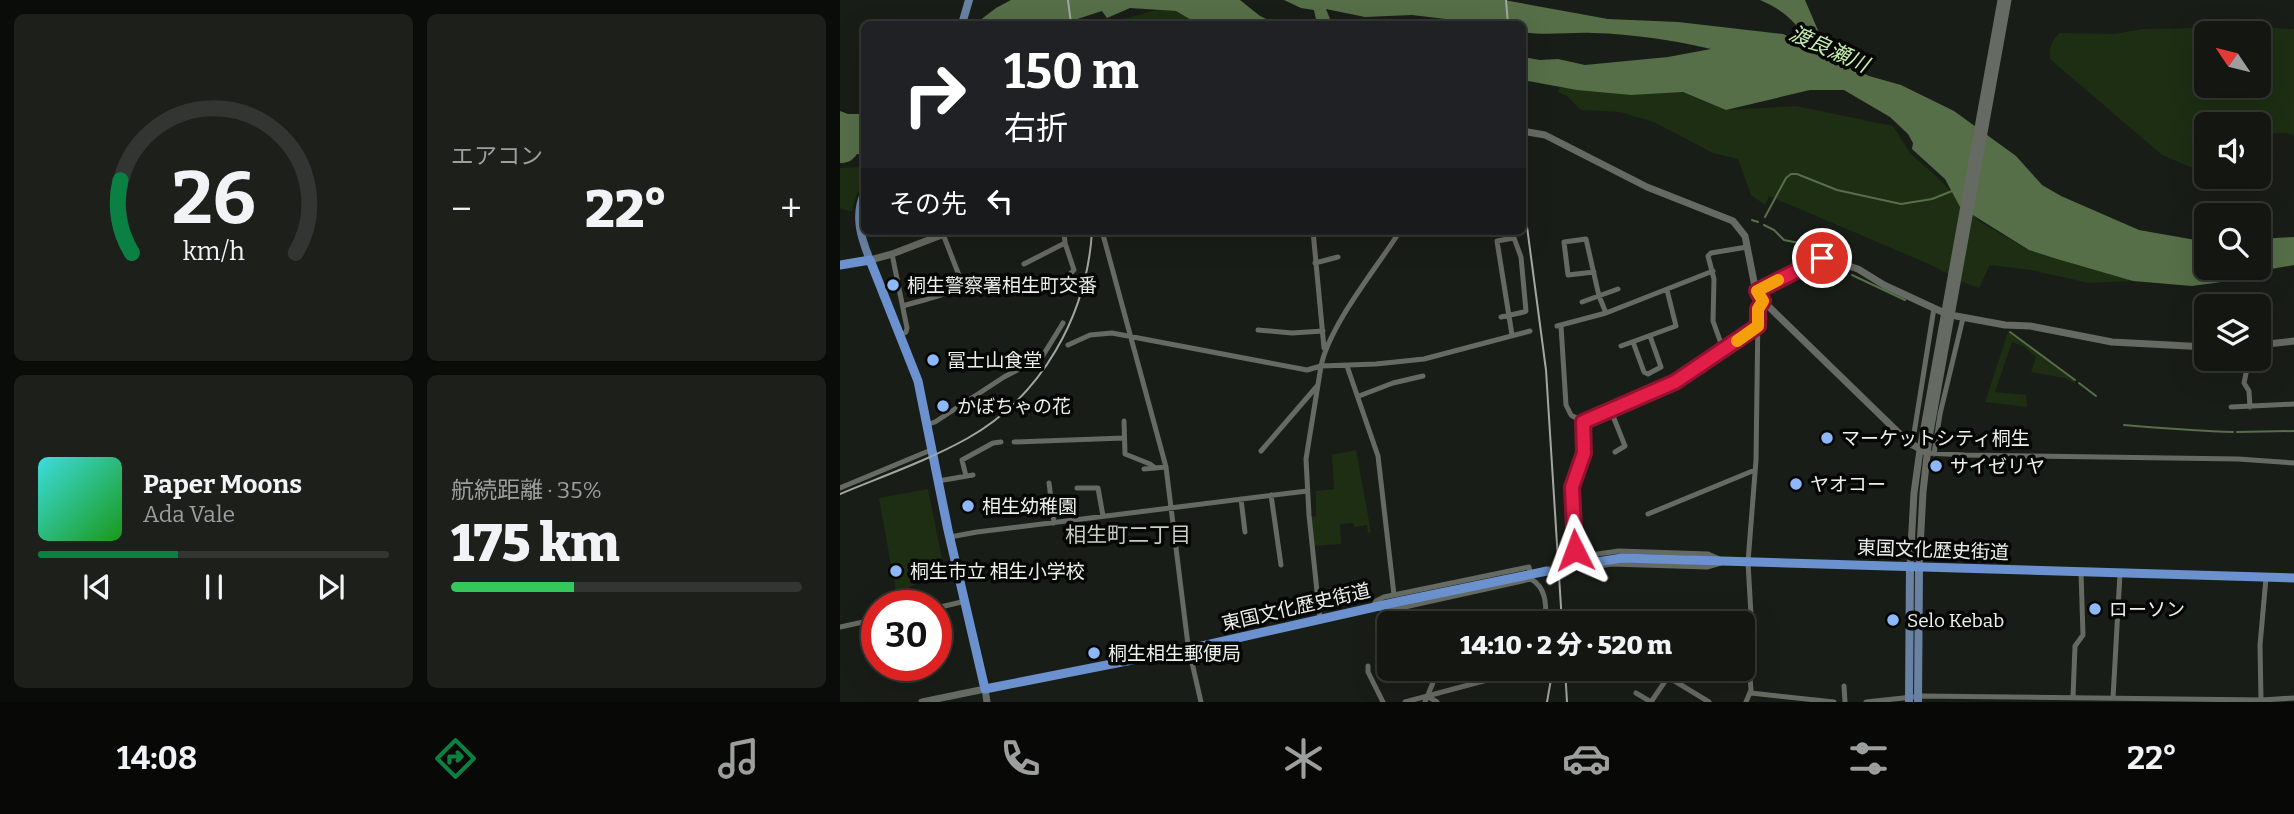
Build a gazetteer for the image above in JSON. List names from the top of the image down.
{
  "streets": {
    "highway": ["東国文化歴史街道"]
  },
  "districts": ["相生町二丁目"],
  "water": ["渡良瀬川"],
  "places": [
    "桐生警察署相生町交番",
    "冨士山食堂",
    "かぼちゃの花",
    "マーケットシティ桐生",
    "サイゼリヤ",
    "ヤオコー",
    "相生幼稚園",
    "桐生市立 相生小学校",
    "ローソン",
    "Selo Kebab",
    "桐生相生郵便局"
  ],
  "north": "top left",
  "page": {
    "tile": [
      "エアコン",
      ["航続距離 · 35%", "175 km"]
    ],
    "turn": ["150 m", "右折"],
    "then": "その先",
    "heat": ["−", "22°", "+"],
    "song": ["Paper Moons", "Ada Vale"],
    "limit": "30",
    "trip": "14:10 · 2 分 · 520 m",
    "tabs": ["14:08", "22°"],
    "gauge": ["26", "km/h"]
  }
}
